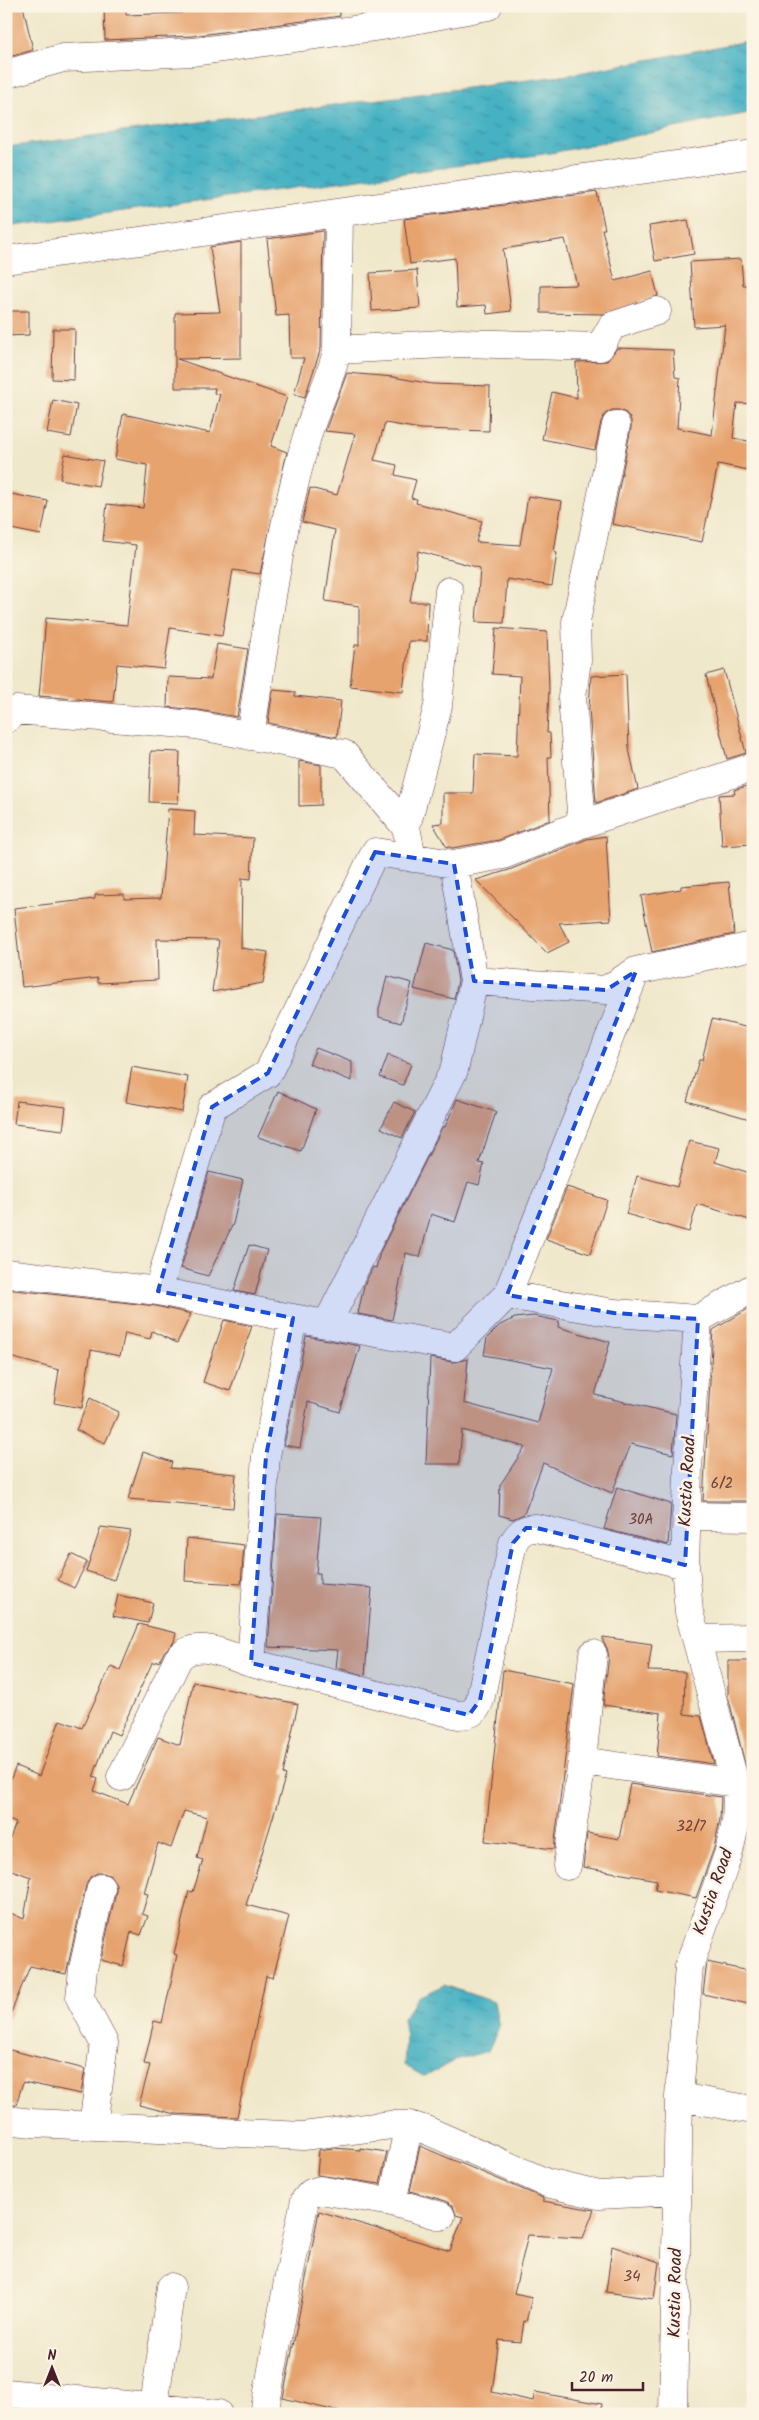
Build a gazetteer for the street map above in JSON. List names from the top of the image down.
{
  "streets": {
    "street": ["Kustia Road"]
  },
  "house_numbers": [
    "6/2",
    "30A",
    "32/7",
    "34"
  ],
  "scale_bar": "20 m",
  "north": "top"
}
